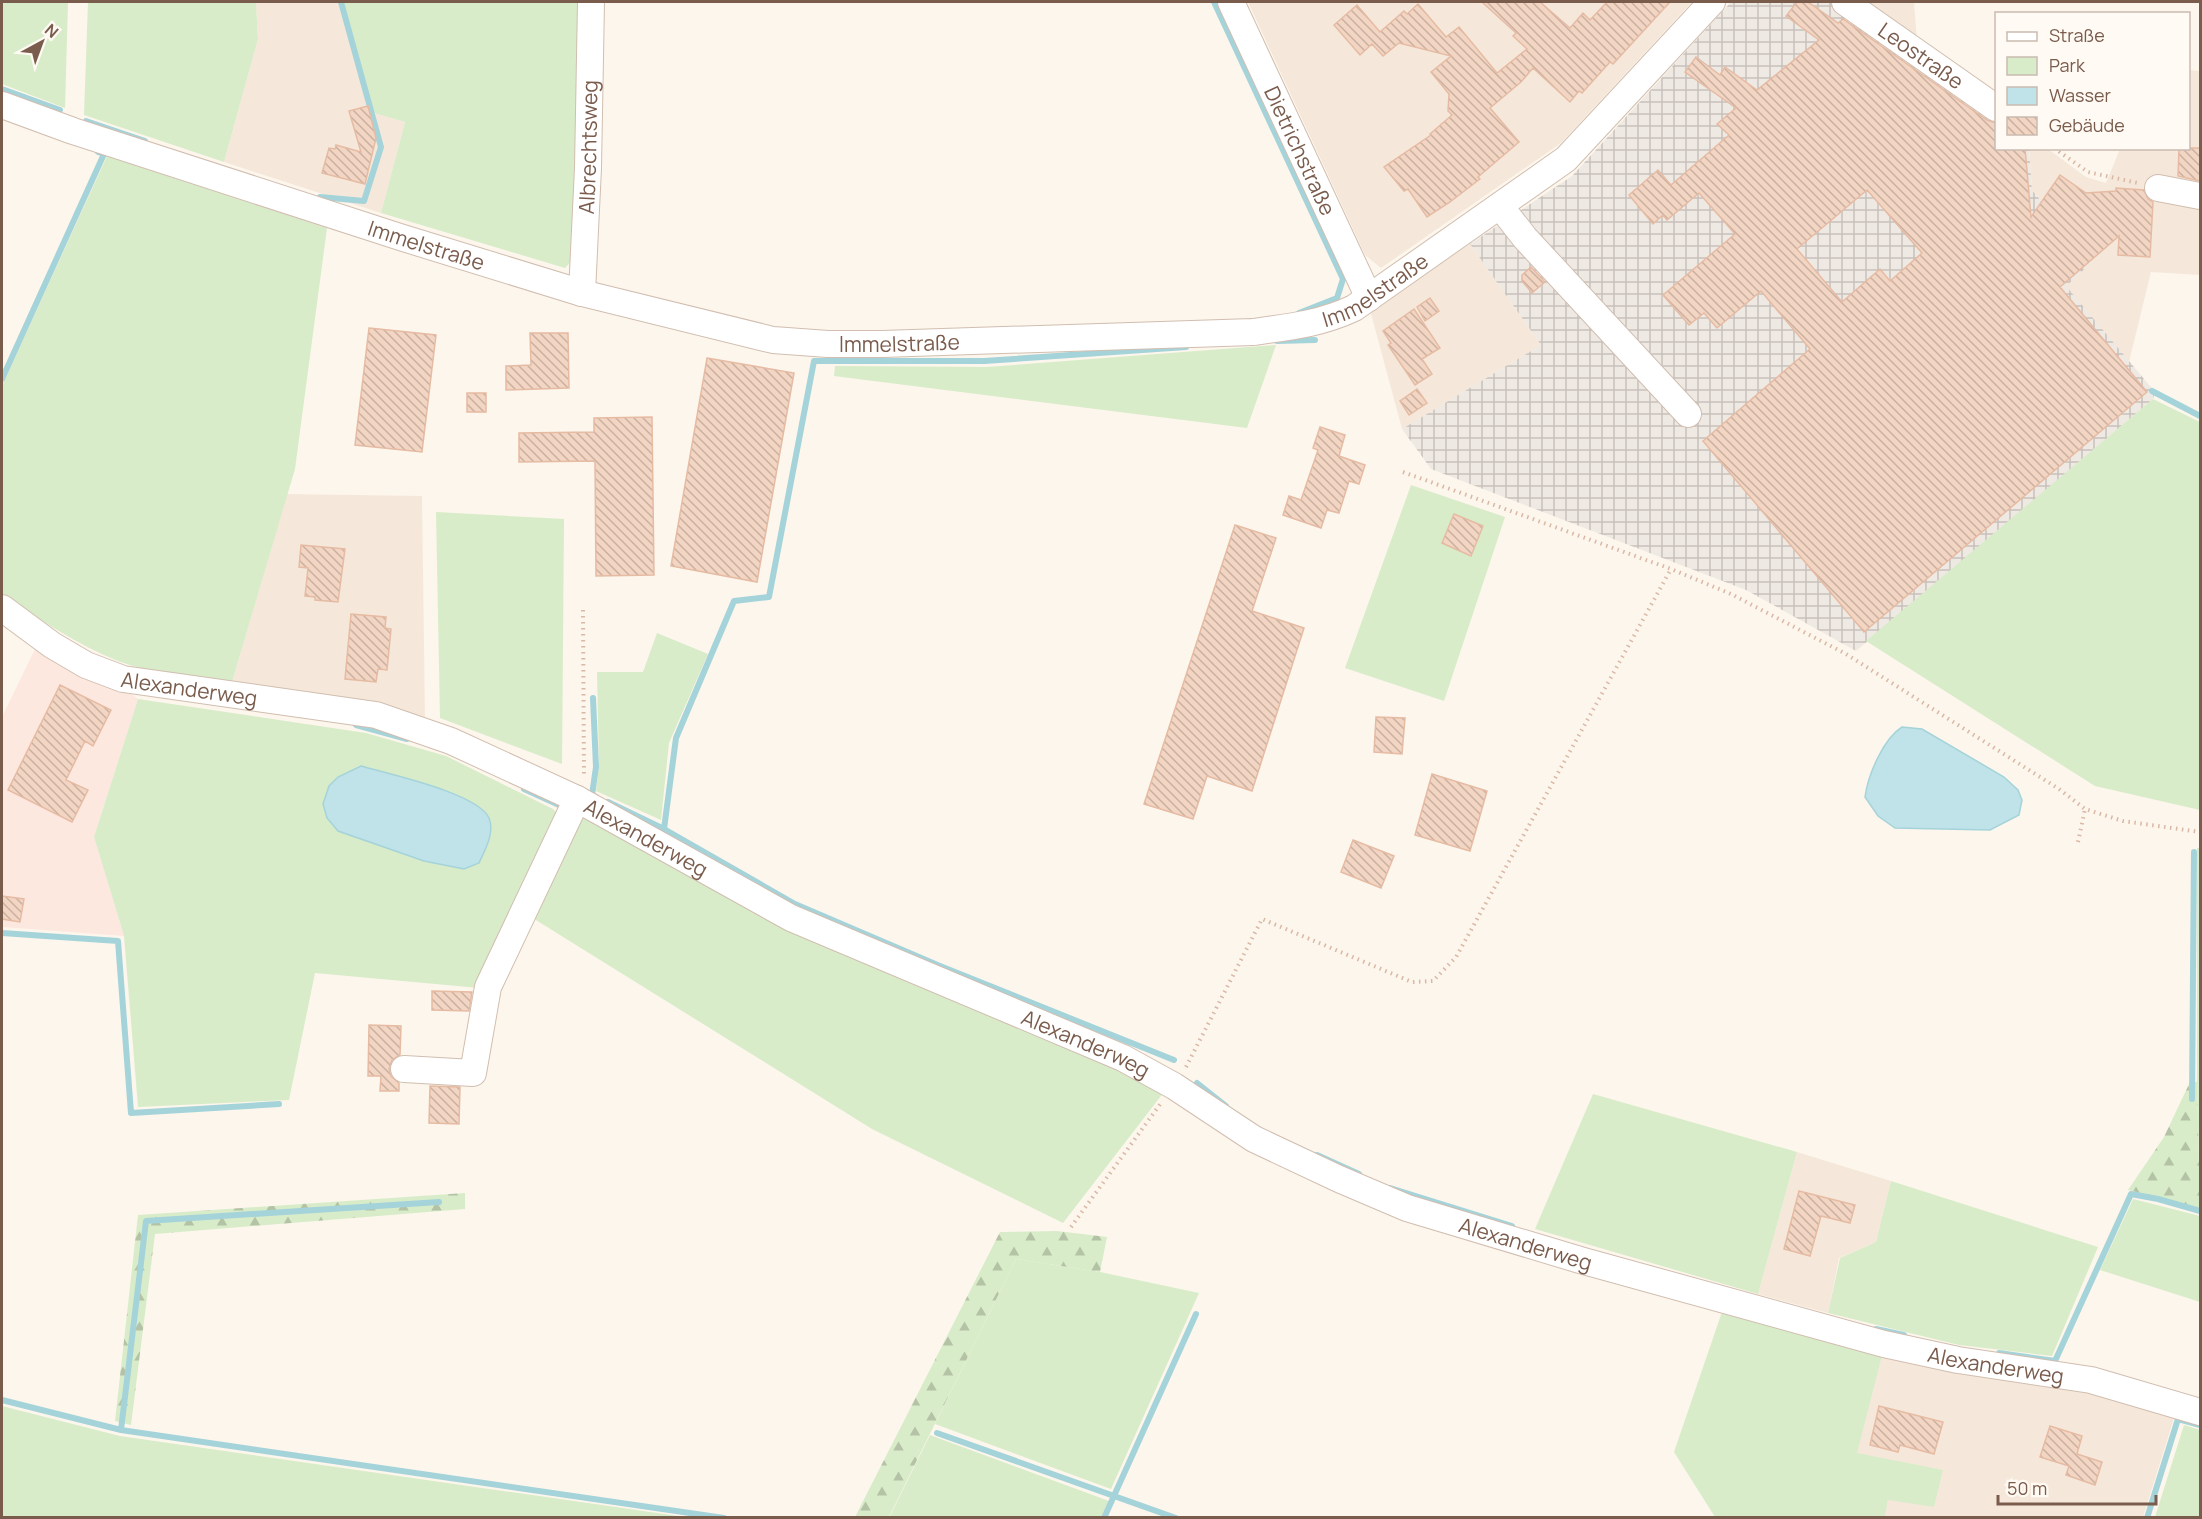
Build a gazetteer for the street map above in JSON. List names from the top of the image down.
{
  "streets": {
    "street": [
      "Leostraße",
      "Albrechtsweg",
      "Dietrichstraße",
      "Immelstraße",
      "Alexanderweg"
    ]
  },
  "crossings": [
    ["Albrechtsweg", "Immelstraße"],
    ["Dietrichstraße", "Immelstraße"]
  ],
  "legend": [
    "Straße",
    "Park",
    "Wasser",
    "Gebäude"
  ],
  "scale_bar": "50 m",
  "north": "top right"
}
